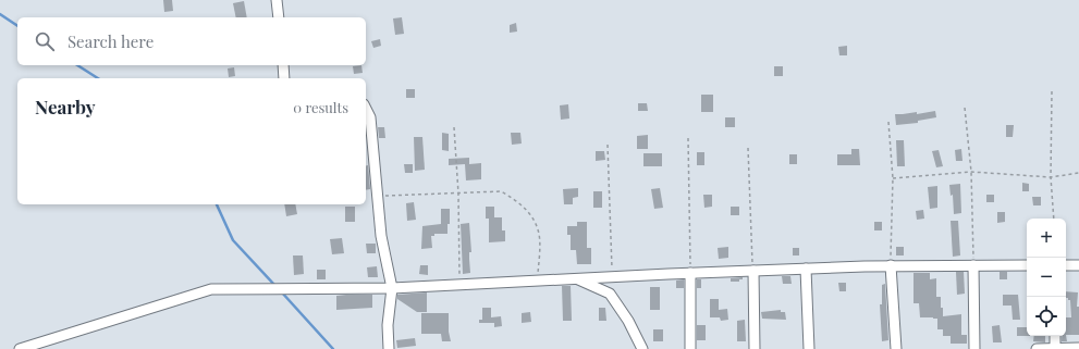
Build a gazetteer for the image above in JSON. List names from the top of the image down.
{
  "page": {
    "search": "Search here",
    "heading": ["Nearby", "0 results"],
    "map_buttons": ["+", "−"]
  }
}
